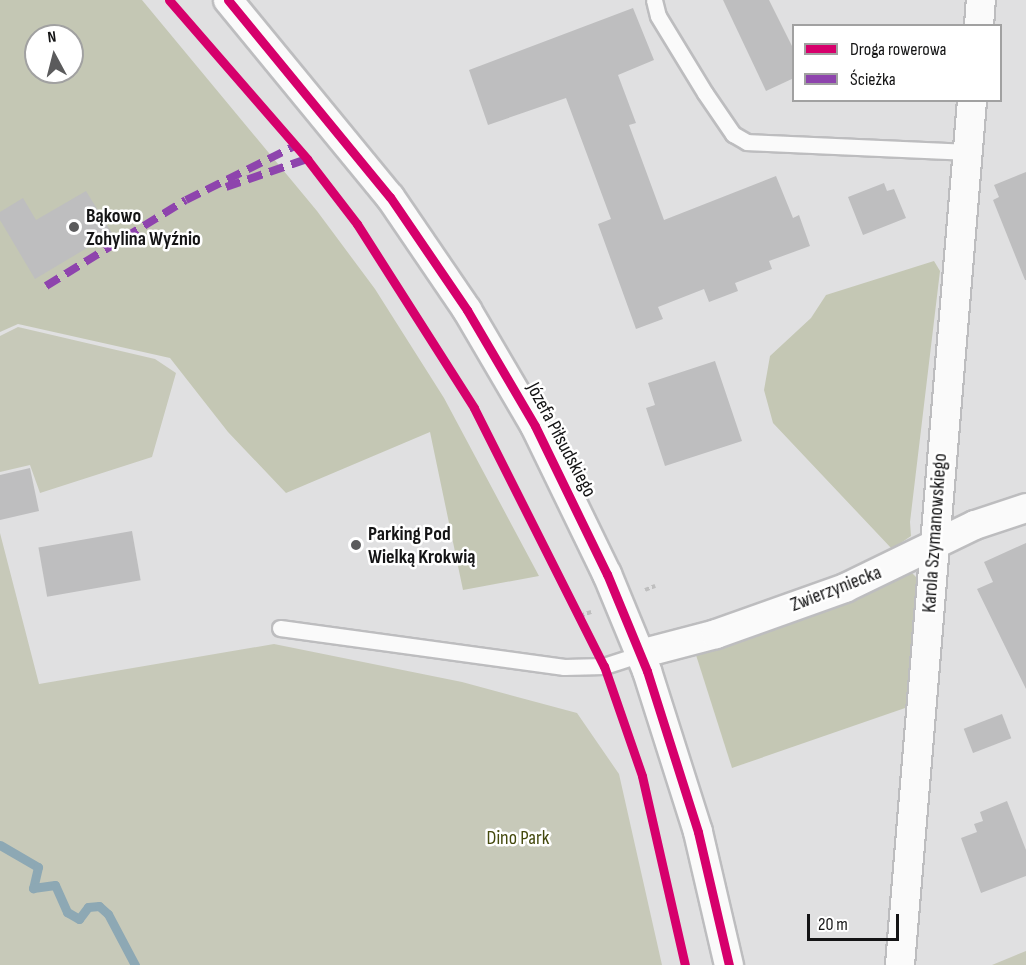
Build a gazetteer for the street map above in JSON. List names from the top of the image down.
{
  "streets": {
    "street": ["Józefa Piłsudskiego", "Karola Szymanowskiego", "Zwierzyniecka"]
  },
  "crossings": [
    ["Józefa Piłsudskiego", "Zwierzyniecka"],
    ["Karola Szymanowskiego", "Zwierzyniecka"]
  ],
  "parks": ["Dino Park"],
  "places": ["Bąkowo Zohylina Wyźnio", "Parking Pod Wielką Krokwią"],
  "legend": ["Droga rowerowa", "Ścieżka"],
  "scale_bar": "20 m",
  "north": "top"
}
